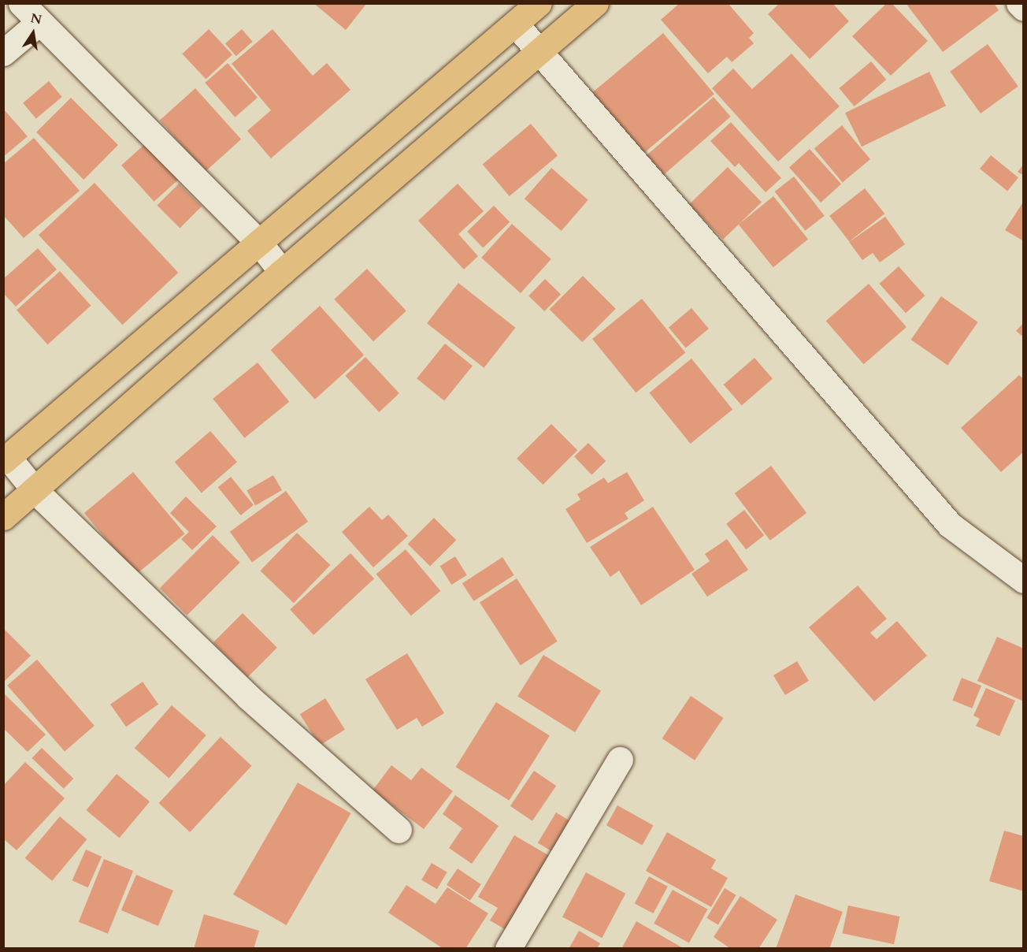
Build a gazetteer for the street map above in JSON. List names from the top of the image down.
{
  "north": "top"
}
